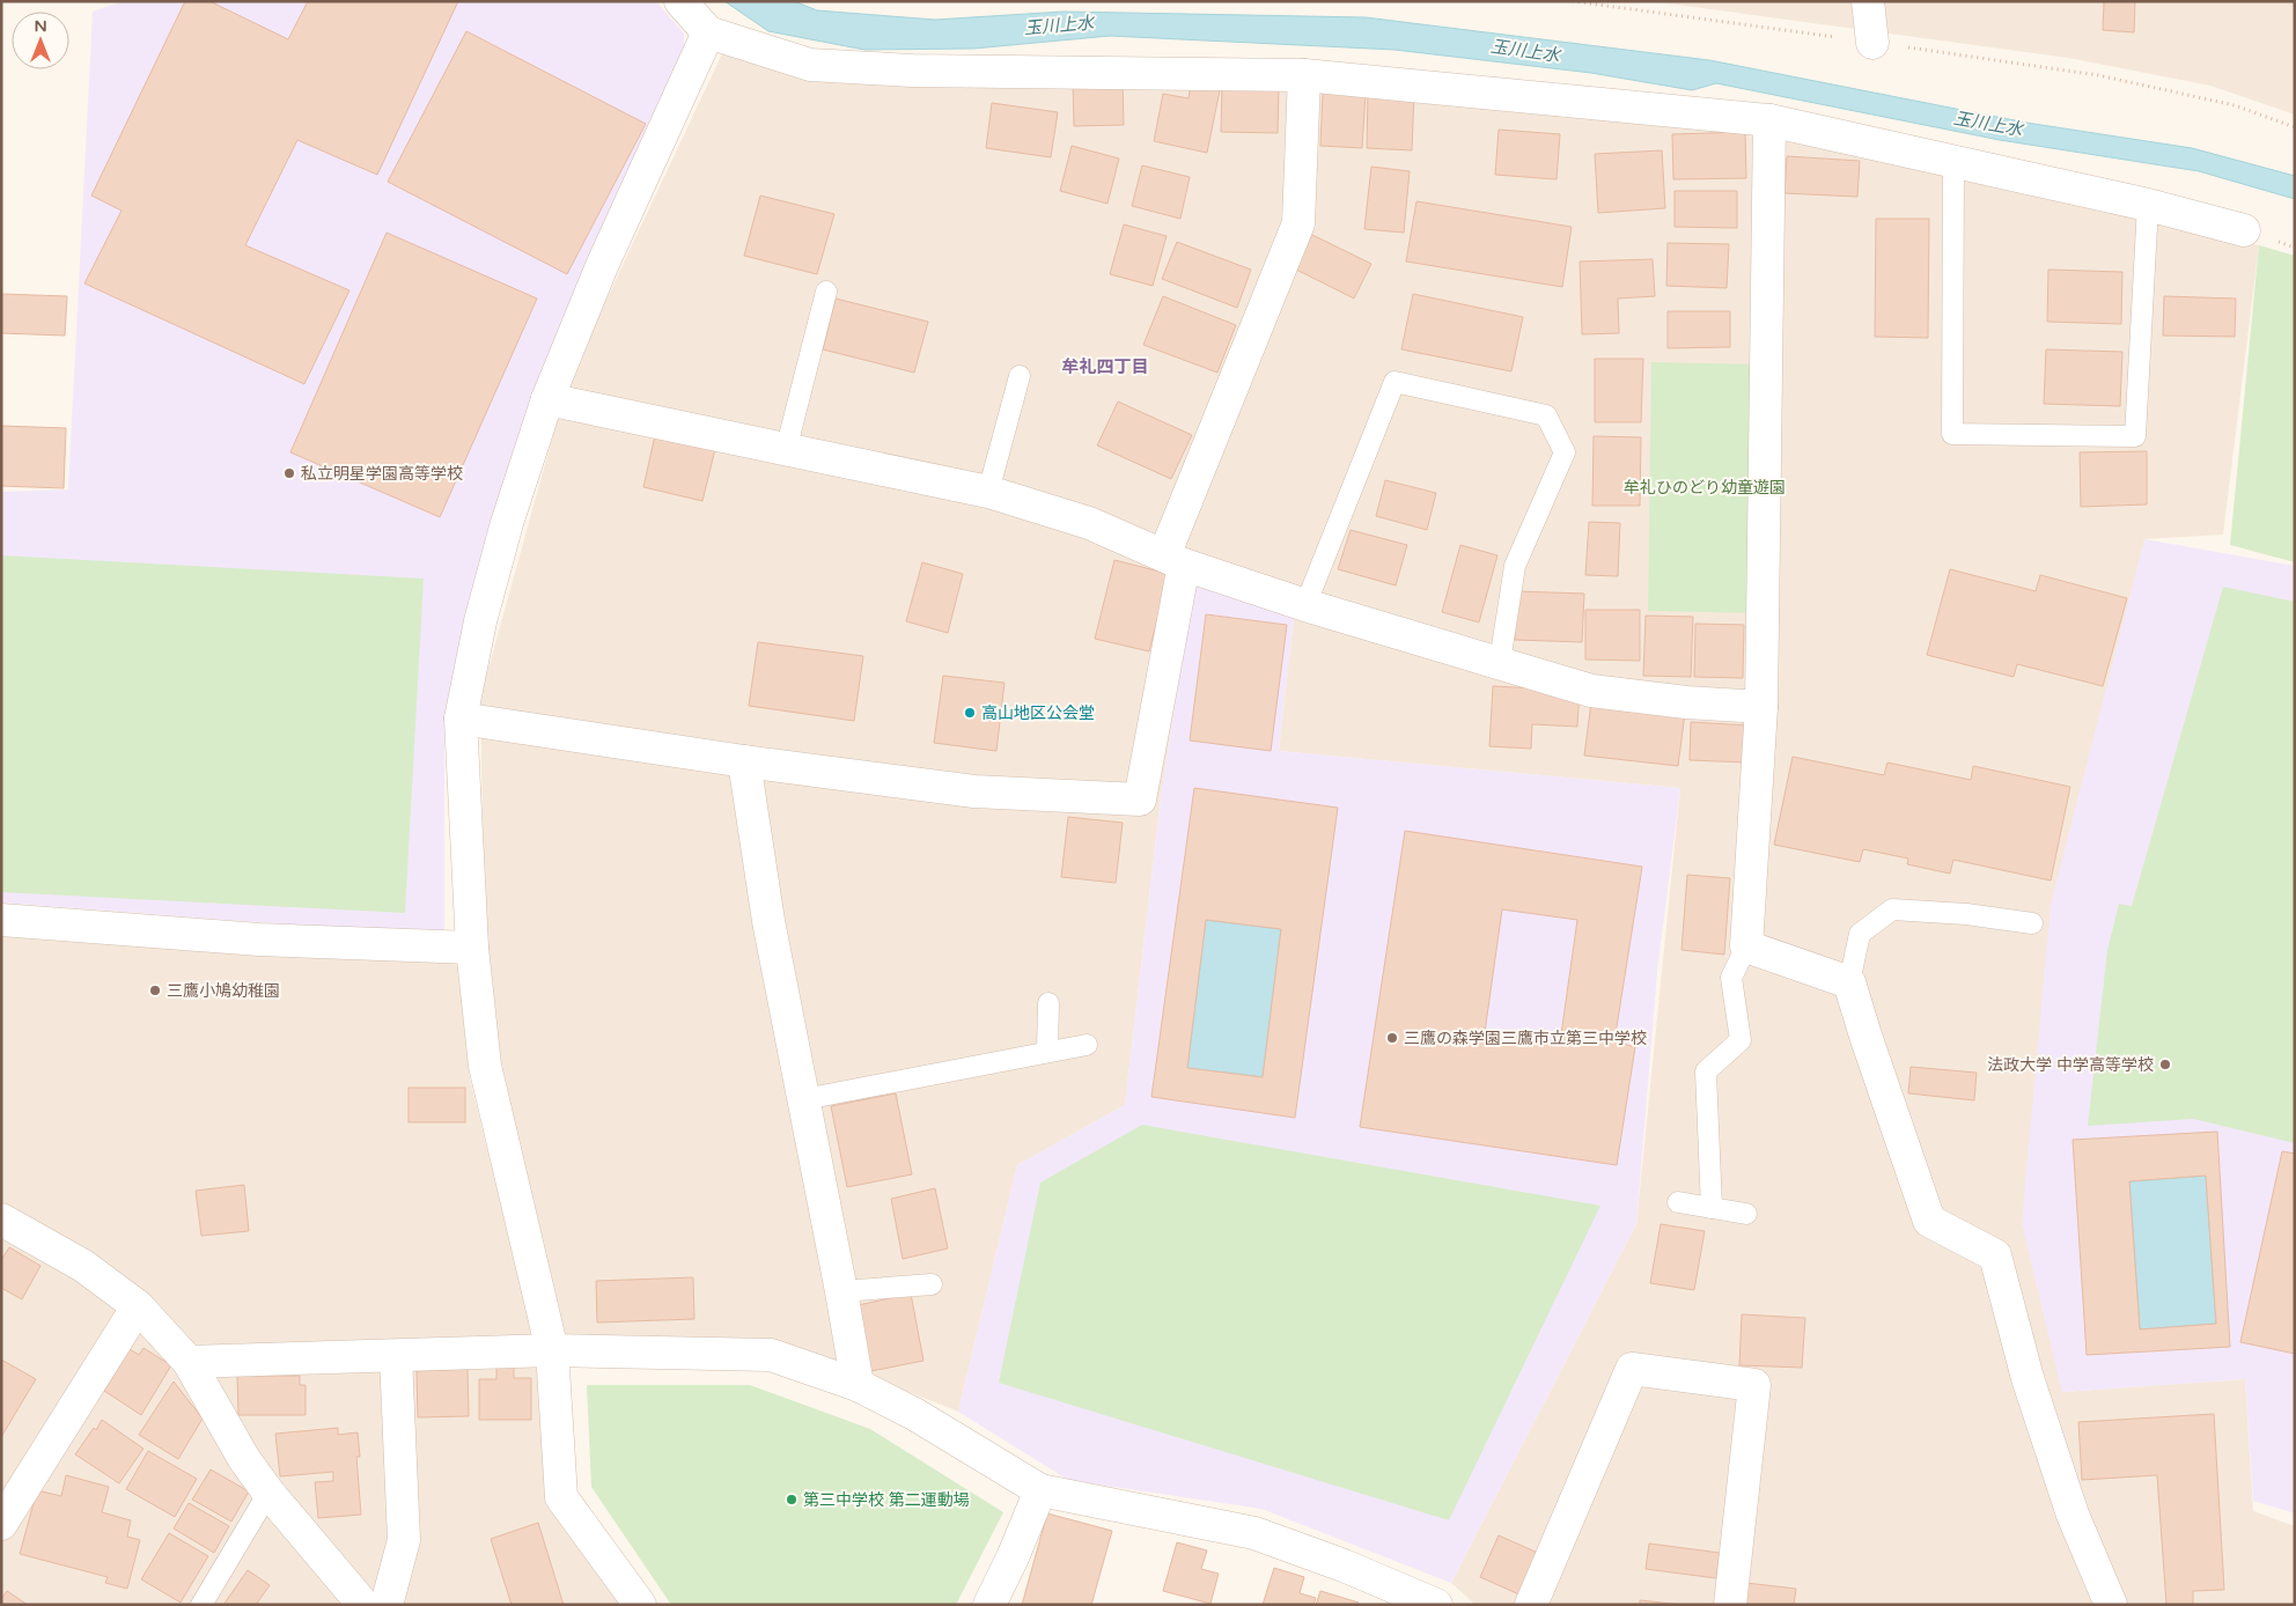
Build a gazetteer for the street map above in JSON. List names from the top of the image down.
{
  "districts": ["牟礼四丁目"],
  "water": ["玉川上水"],
  "parks": ["牟礼ひのどり幼童遊園"],
  "places": [
    "私立明星学園高等学校",
    "高山地区公会堂",
    "三鷹小鳩幼稚園",
    "三鷹の森学園三鷹市立第三中学校",
    "法政大学 中学高等学校",
    "第三中学校 第二運動場"
  ],
  "north": "top"
}
